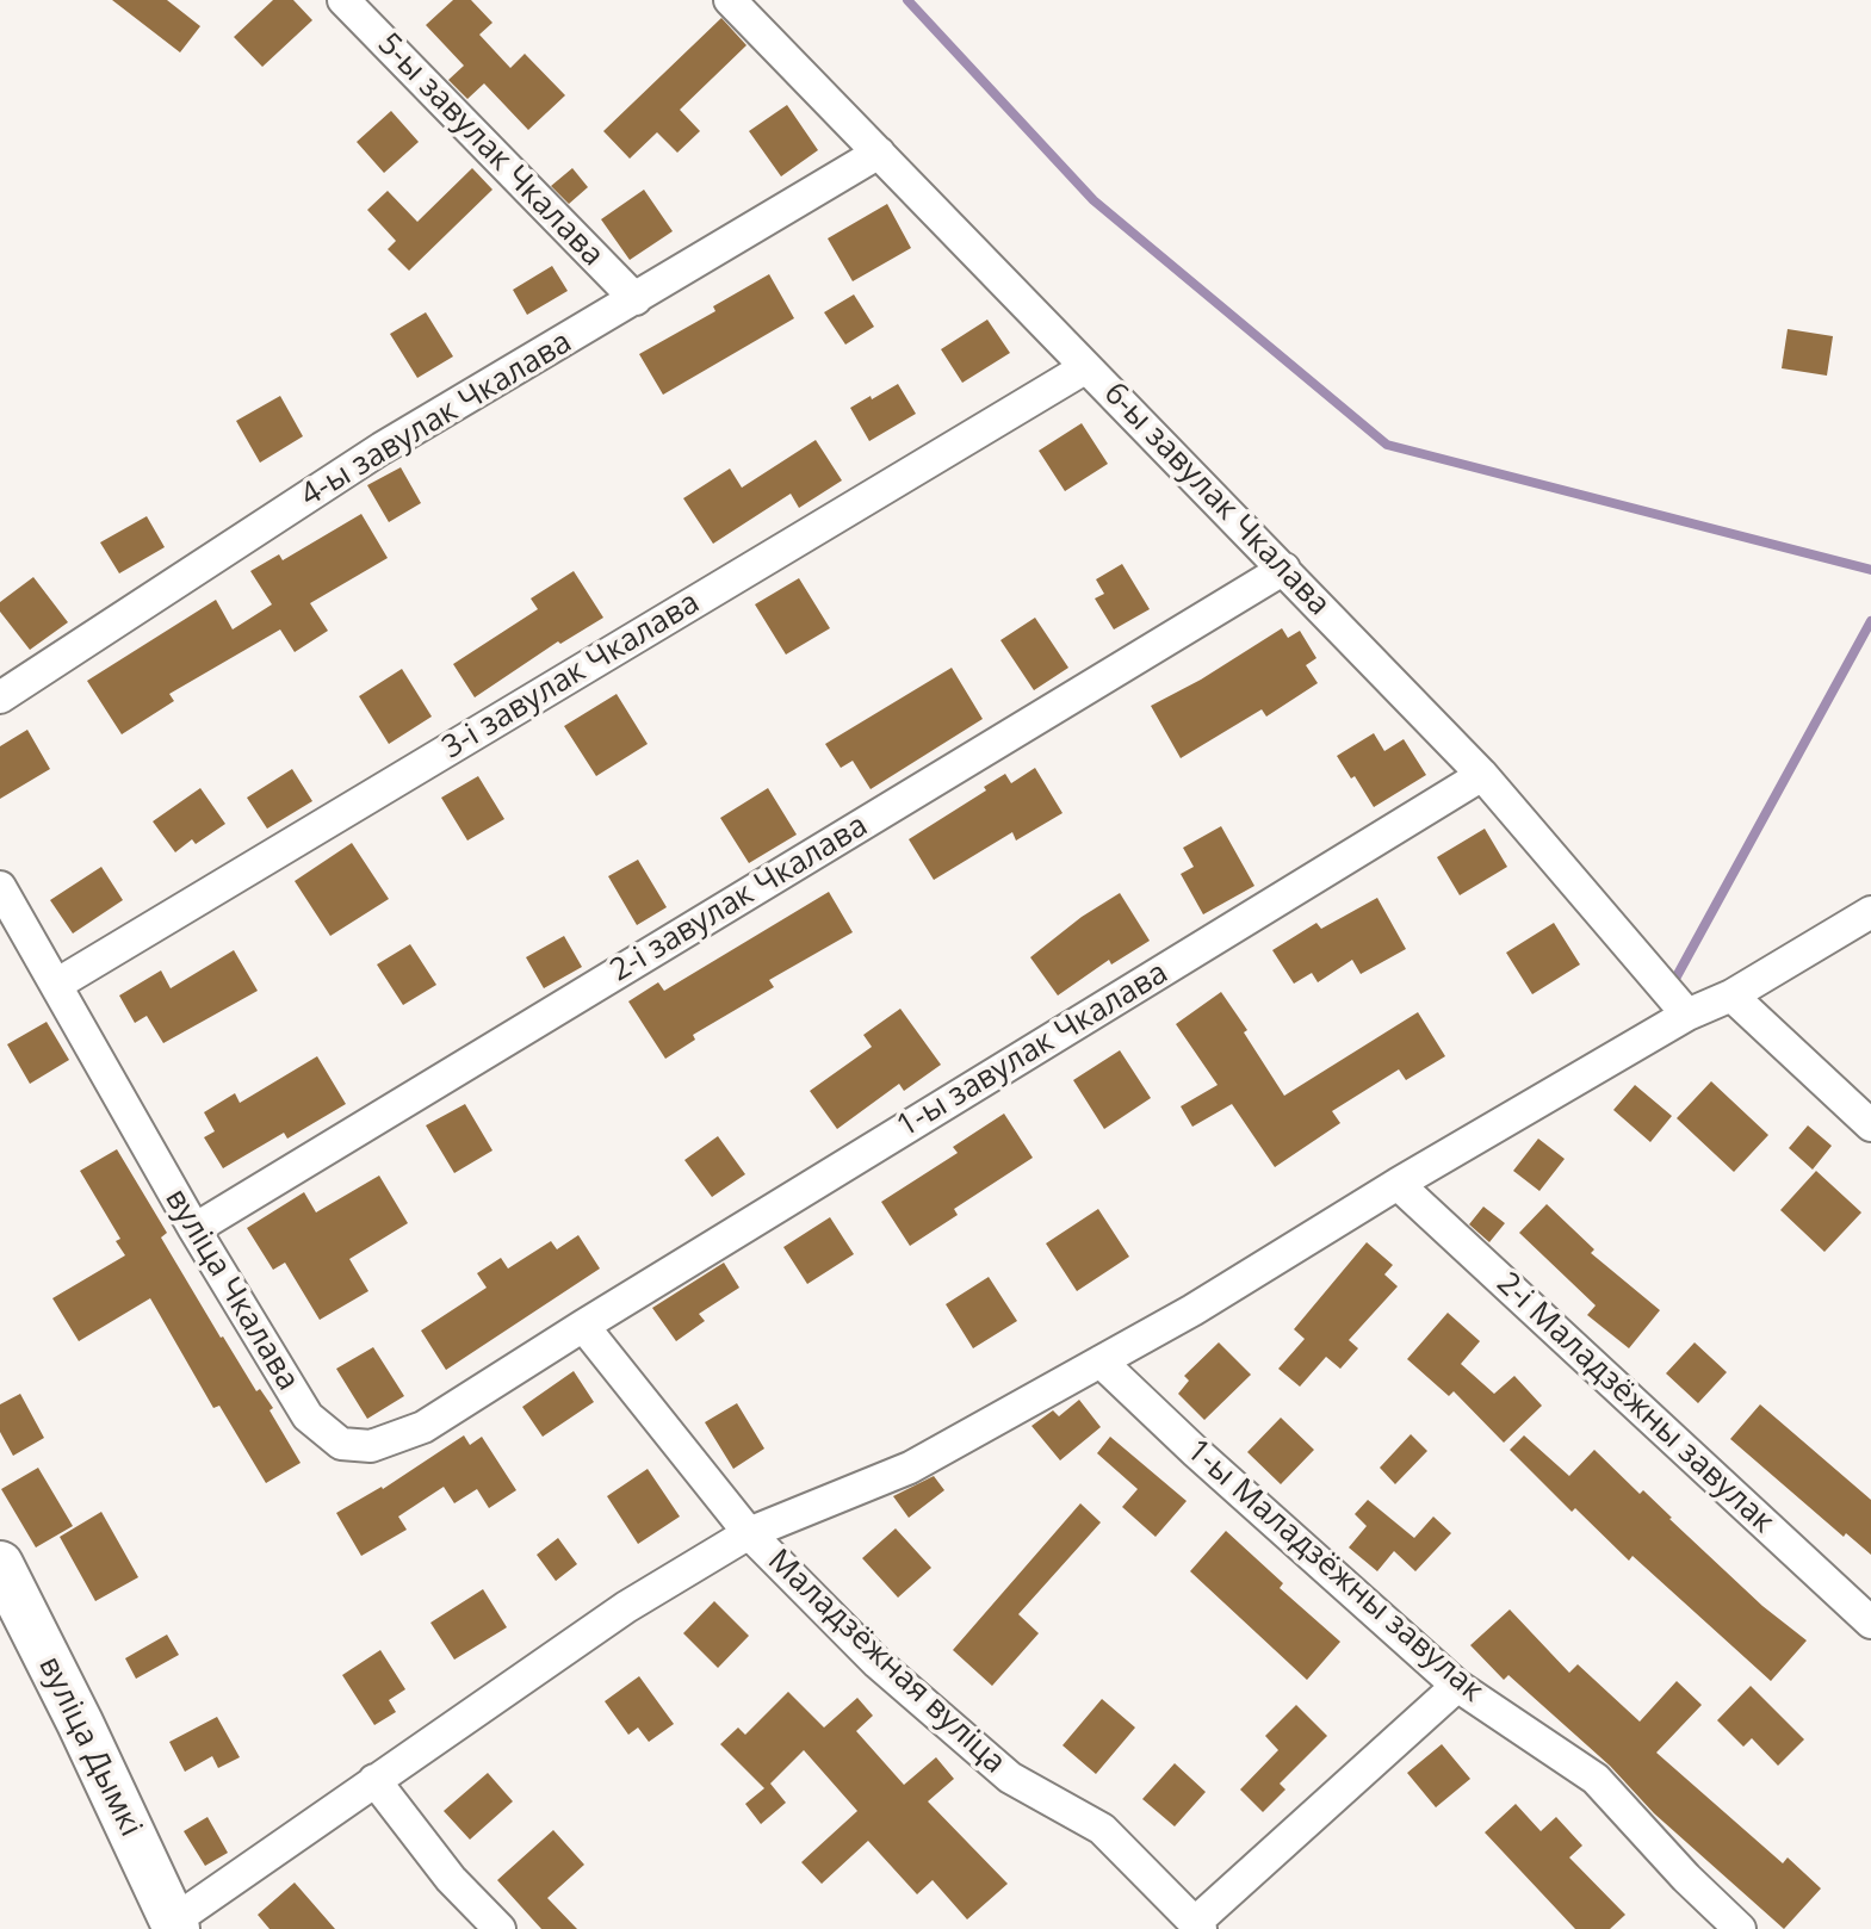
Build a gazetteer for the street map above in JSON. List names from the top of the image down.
{
  "streets": {
    "street": [
      "5-ы завулак Чкалава",
      "4-ы завулак Чкалава",
      "6-ы завулак Чкалава",
      "3-і завулак Чкалава",
      "2-і завулак Чкалава",
      "1-ы завулак Чкалава",
      "вуліца Чкалава",
      "2-і Маладзёжны завулак",
      "1-ы Маладзёжны завулак",
      "Маладзёжная вуліца",
      "вуліца Дымкі"
    ]
  },
  "crossings": [
    ["5-ы завулак Чкалава", "4-ы завулак Чкалава"],
    ["4-ы завулак Чкалава", "6-ы завулак Чкалава"],
    ["6-ы завулак Чкалава", "3-і завулак Чкалава"],
    ["6-ы завулак Чкалава", "2-і завулак Чкалава"],
    ["6-ы завулак Чкалава", "1-ы завулак Чкалава"],
    ["3-і завулак Чкалава", "вуліца Чкалава"],
    ["2-і завулак Чкалава", "вуліца Чкалава"],
    ["1-ы завулак Чкалава", "вуліца Чкалава"],
    ["1-ы завулак Чкалава", "Маладзёжная вуліца"],
    ["вуліца Чкалава", "Маладзёжная вуліца"]
  ]
}
